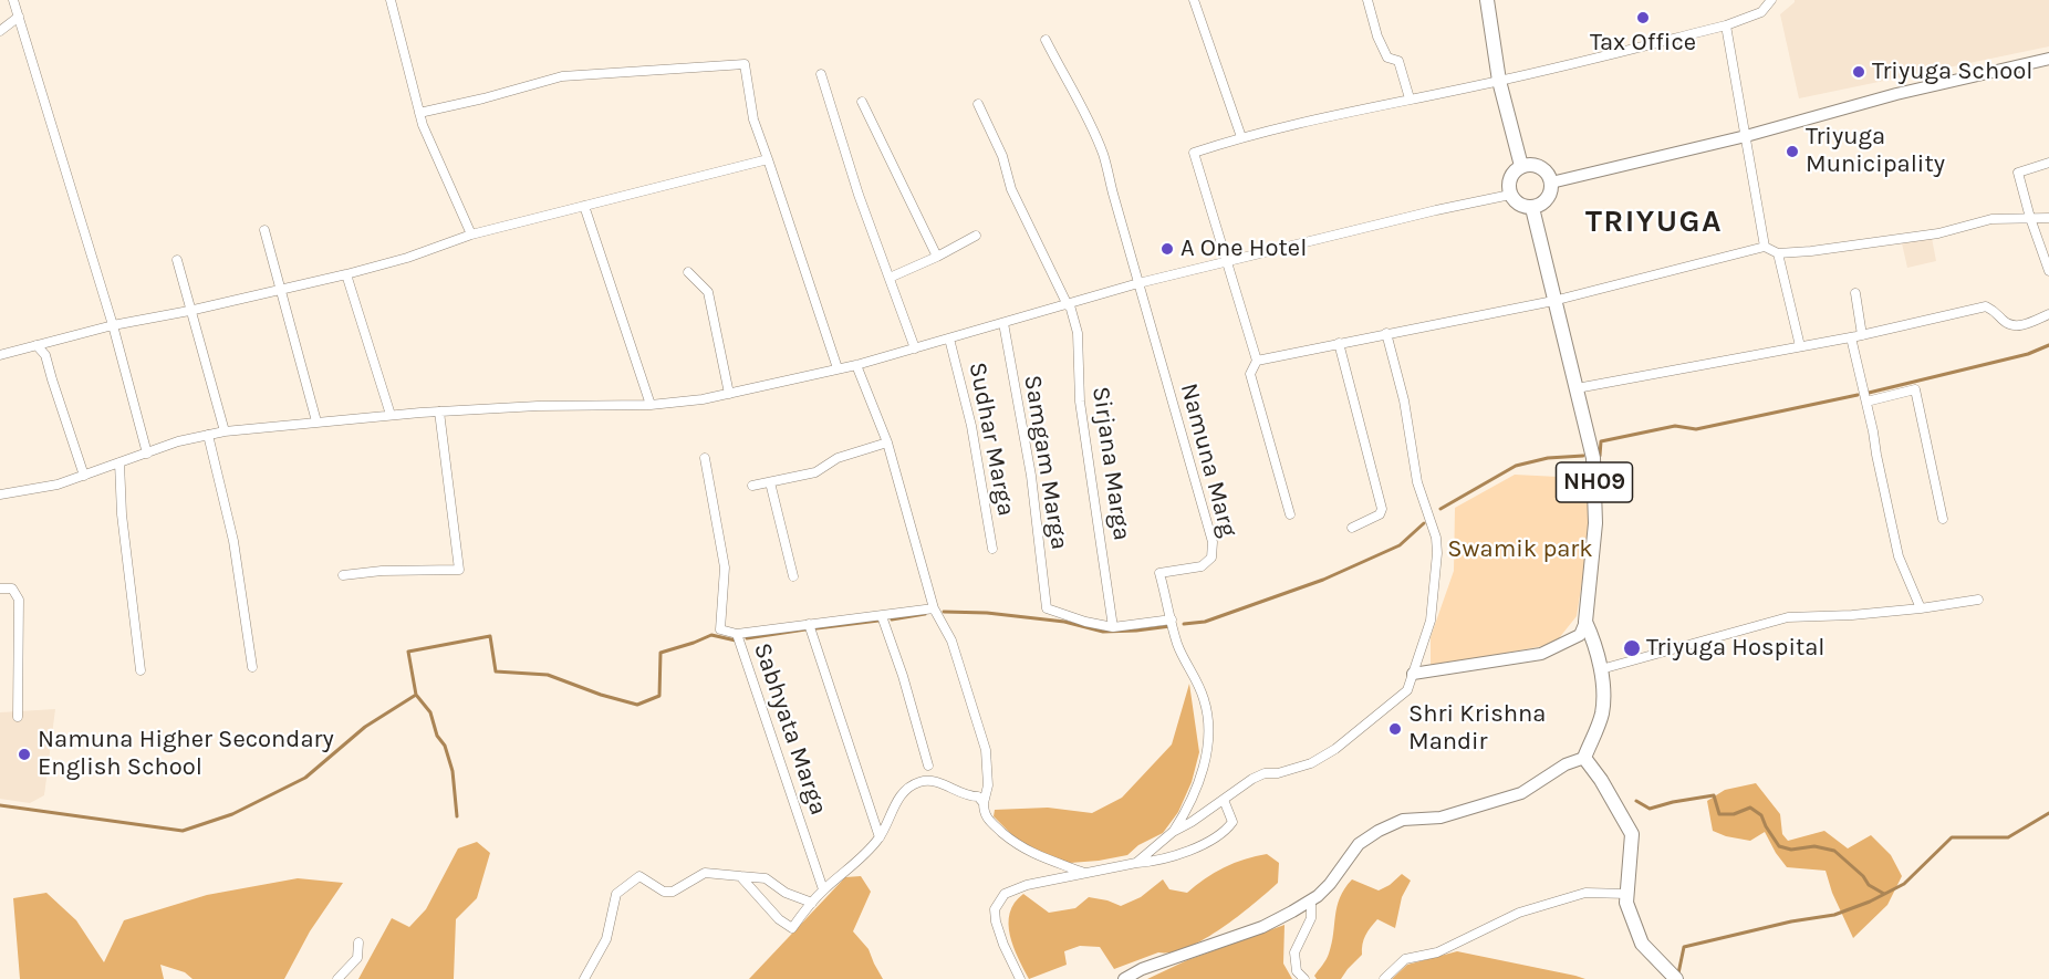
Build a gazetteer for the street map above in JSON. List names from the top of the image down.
{
  "streets": {
    "main road": ["NH09"],
    "street": [
      "Sudhar Marga",
      "Namuna Marg",
      "Samgam Marga",
      "Sirjana Marga",
      "Sabhyata Marga"
    ]
  },
  "crossings": [
    ["Samgam Marga", "Sirjana Marga"]
  ],
  "districts": ["TRIYUGA"],
  "parks": ["Swamik park"],
  "places": [
    "Tax Office",
    "Triyuga School",
    "Triyuga Municipality",
    "A One Hotel",
    "Triyuga Hospital",
    "Shri Krishna Mandir",
    "Namuna Higher Secondary English School"
  ]
}
